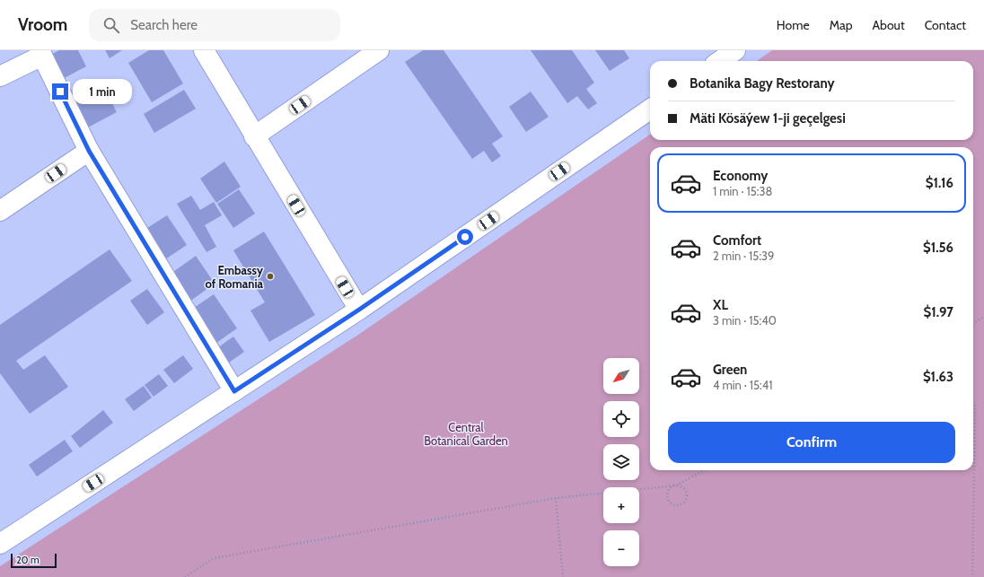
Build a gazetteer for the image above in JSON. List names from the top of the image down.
{
  "parks": ["Central Botanical Garden"],
  "places": ["Embassy of Romania"],
  "scale_bar": "20 m",
  "north": "bottom left",
  "page": {
    "header": "Vroom",
    "search": "Search here",
    "nav": [
      "Home",
      "Map",
      "About",
      "Contact"
    ],
    "banner": ["Botanika Bagy Restorany", "Mäti Kösäýew 1-ji geçelgesi"],
    "bubble": "1 min",
    "list": [
      {
        "name": "Economy",
        "note": "1 min · 15:38",
        "value": "$1.16"
      },
      {
        "name": "Comfort",
        "note": "2 min · 15:39",
        "value": "$1.56"
      },
      {
        "name": "XL",
        "note": "3 min · 15:40",
        "value": "$1.97"
      },
      {
        "name": "Green",
        "note": "4 min · 15:41",
        "value": "$1.63"
      }
    ],
    "map_buttons": ["+", "−"],
    "buttons": "Confirm",
    "scale": "20 m"
  }
}
